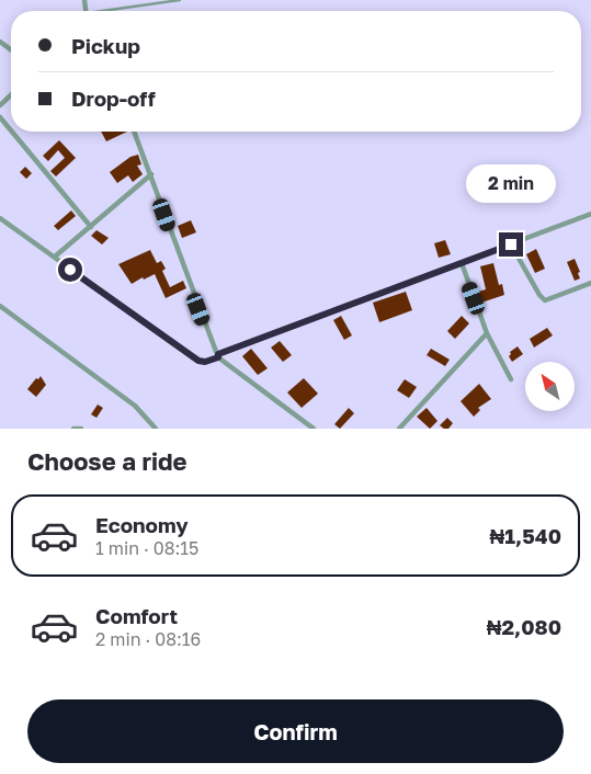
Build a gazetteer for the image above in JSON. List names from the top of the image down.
{
  "north": "top left",
  "page": {
    "banner": ["Pickup", "Drop-off"],
    "bubble": "2 min",
    "heading": "Choose a ride",
    "list": [
      {
        "name": "Economy",
        "note": "1 min · 08:15",
        "value": "₦1,540"
      },
      {
        "name": "Comfort",
        "note": "2 min · 08:16",
        "value": "₦2,080"
      }
    ],
    "buttons": "Confirm"
  }
}
